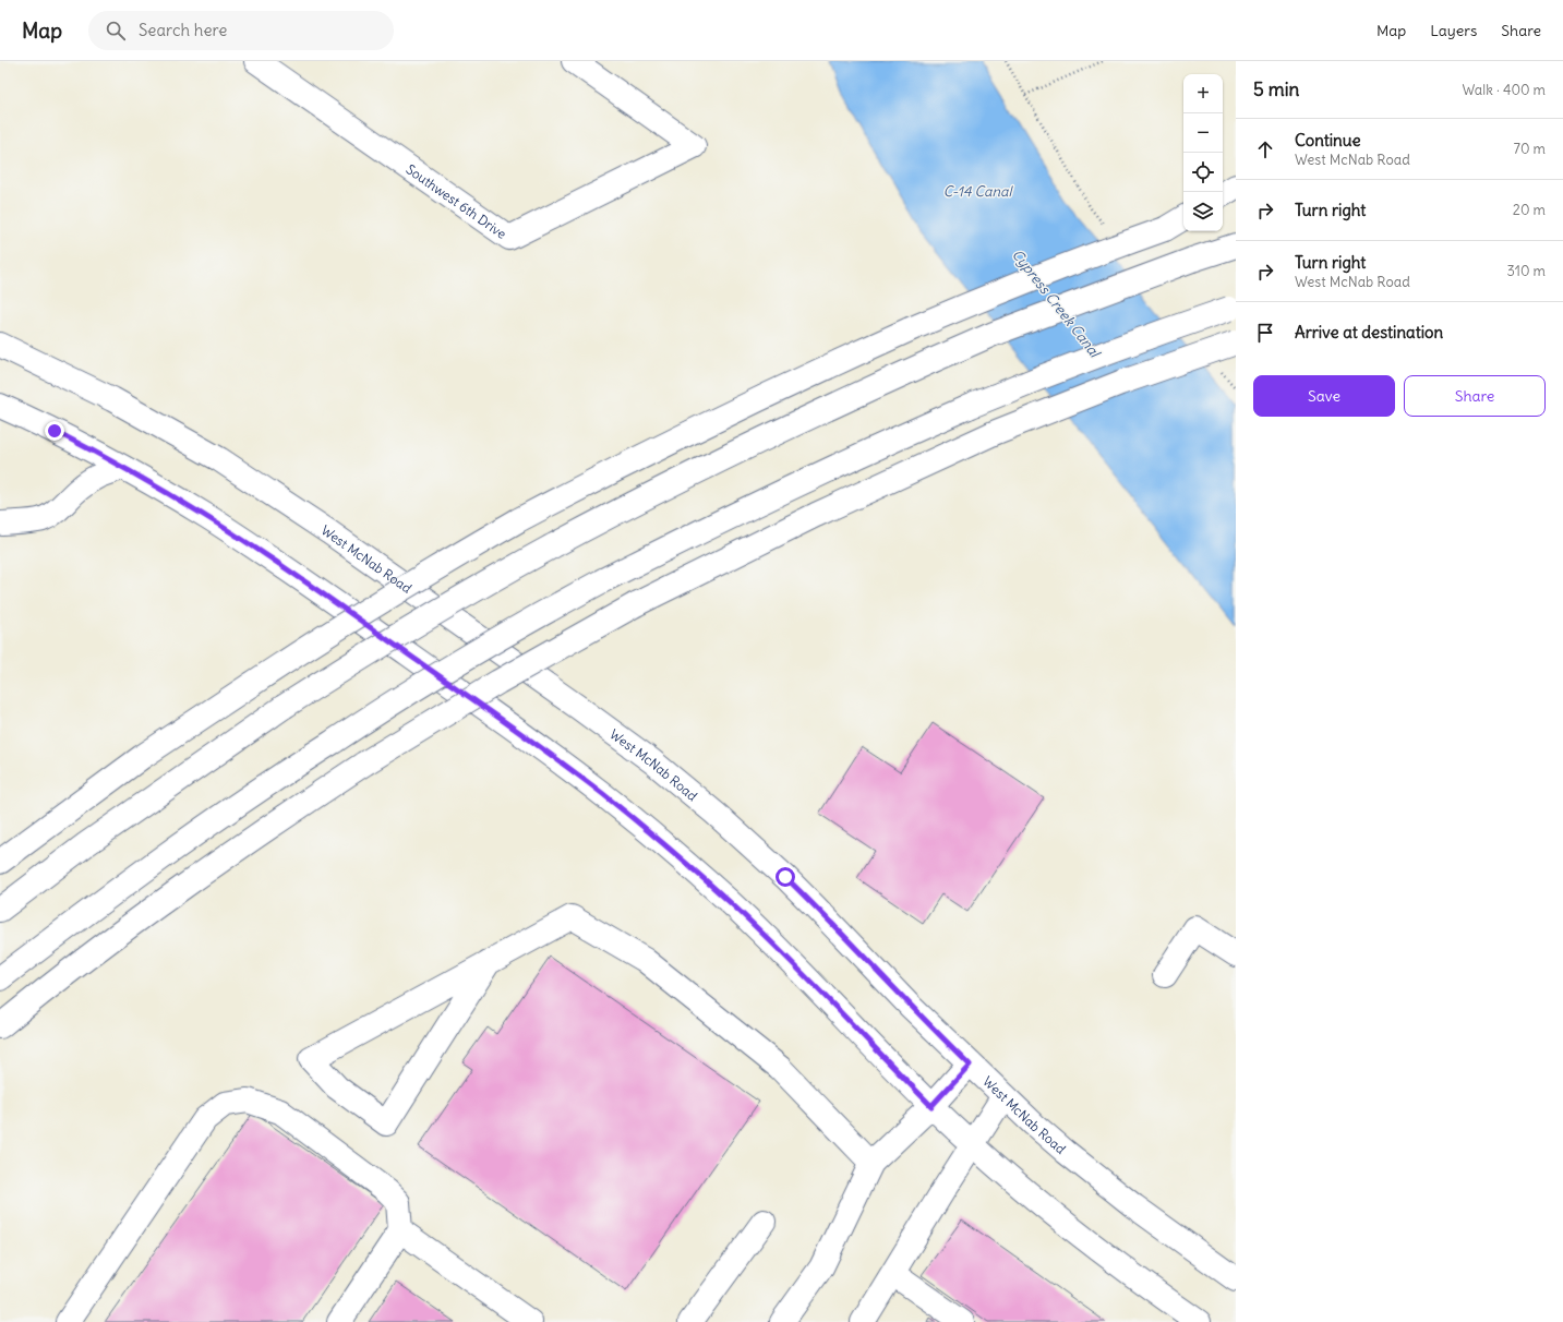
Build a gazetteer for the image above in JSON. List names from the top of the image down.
{
  "streets": {
    "main road": ["Southwest 6th Drive", "West McNab Road"]
  },
  "water": ["C-14 Canal", "Cypress Creek Canal"],
  "page": {
    "header": "Map",
    "search": "Search here",
    "nav": ["Map", "Layers", "Share"],
    "heading": ["5 min", "Walk · 400 m"],
    "map_buttons": ["+", "−"],
    "list": [
      ["Continue", "West McNab Road", "70 m"],
      ["Turn right", "20 m"],
      ["Turn right", "West McNab Road", "310 m"],
      "Arrive at destination"
    ],
    "buttons": ["Save", "Share"]
  }
}
